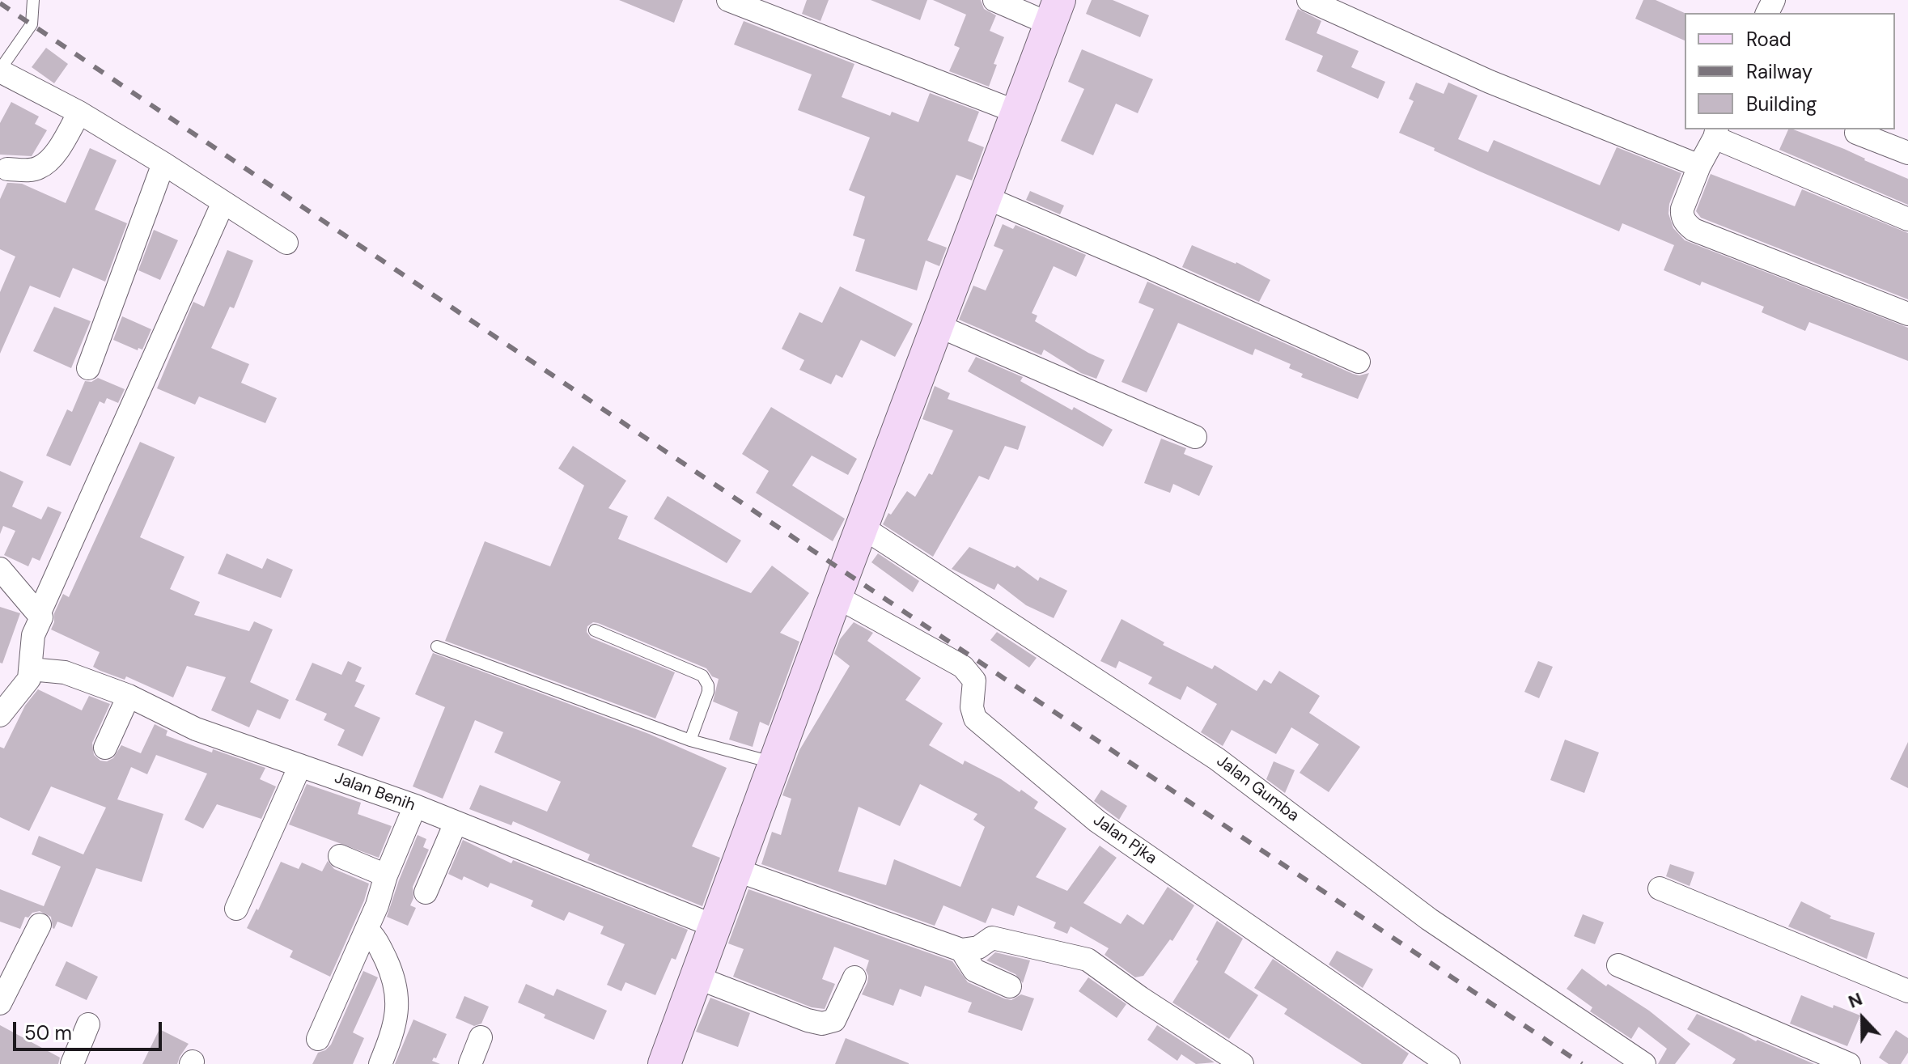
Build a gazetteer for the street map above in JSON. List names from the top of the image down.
{
  "streets": {
    "street": ["Jalan Gumba", "Jalan Benih", "Jalan Pjka"]
  },
  "legend": ["Road", "Railway", "Building"],
  "scale_bar": "50 m",
  "north": "top"
}
